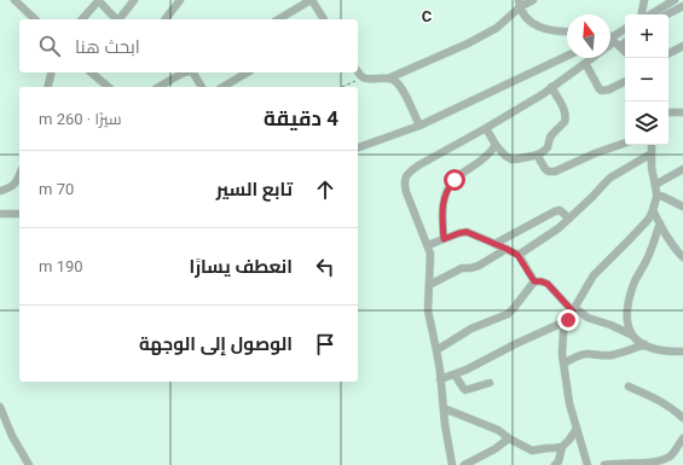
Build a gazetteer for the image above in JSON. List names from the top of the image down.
{
  "north": "top",
  "page": {
    "map_buttons": ["+", "−"],
    "search": "ابحث هنا",
    "heading": ["4 دقيقة", "سيرًا · 260 m"],
    "list": [
      ["تابع السير", "70 m"],
      ["انعطف يسارًا", "190 m"],
      "الوصول إلى الوجهة"
    ]
  },
  "grid": {
    "columns": ["C"]
  }
}
